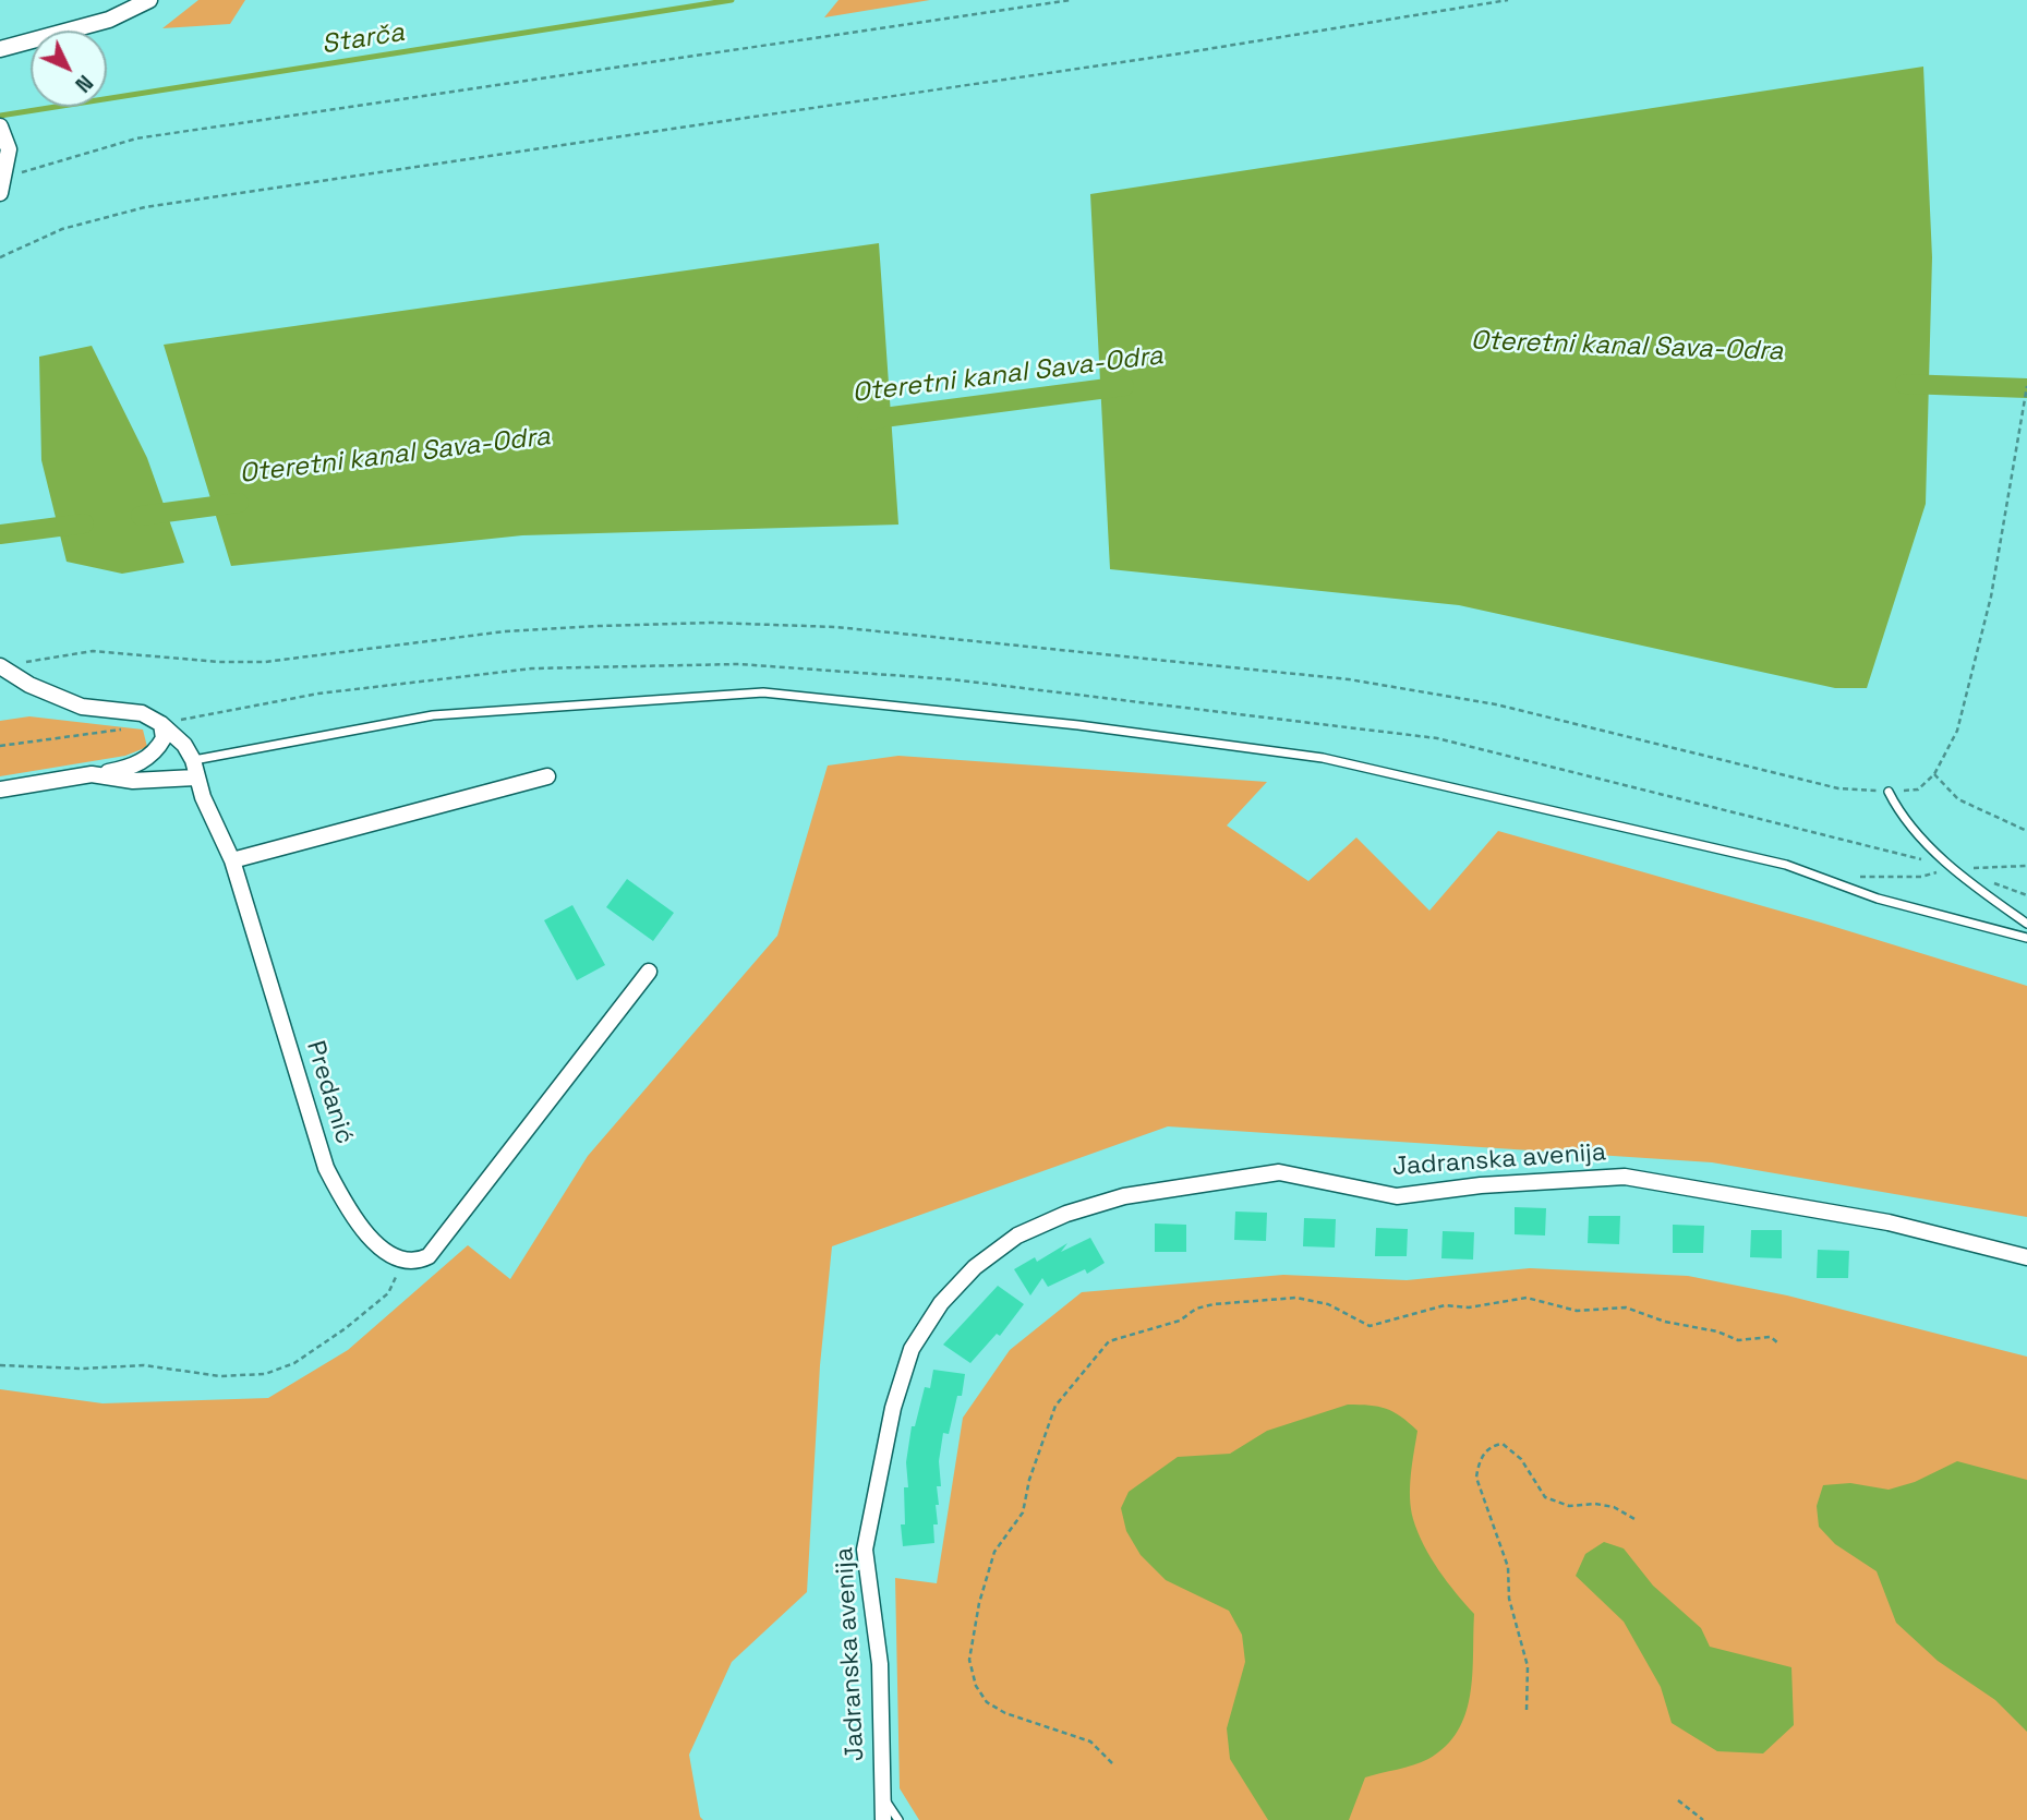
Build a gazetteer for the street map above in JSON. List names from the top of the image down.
{
  "streets": {
    "street": ["Predanić", "Jadranska avenija"]
  },
  "water": ["Starča", "Oteretni kanal Sava-Odra"],
  "north": "bottom right"
}
